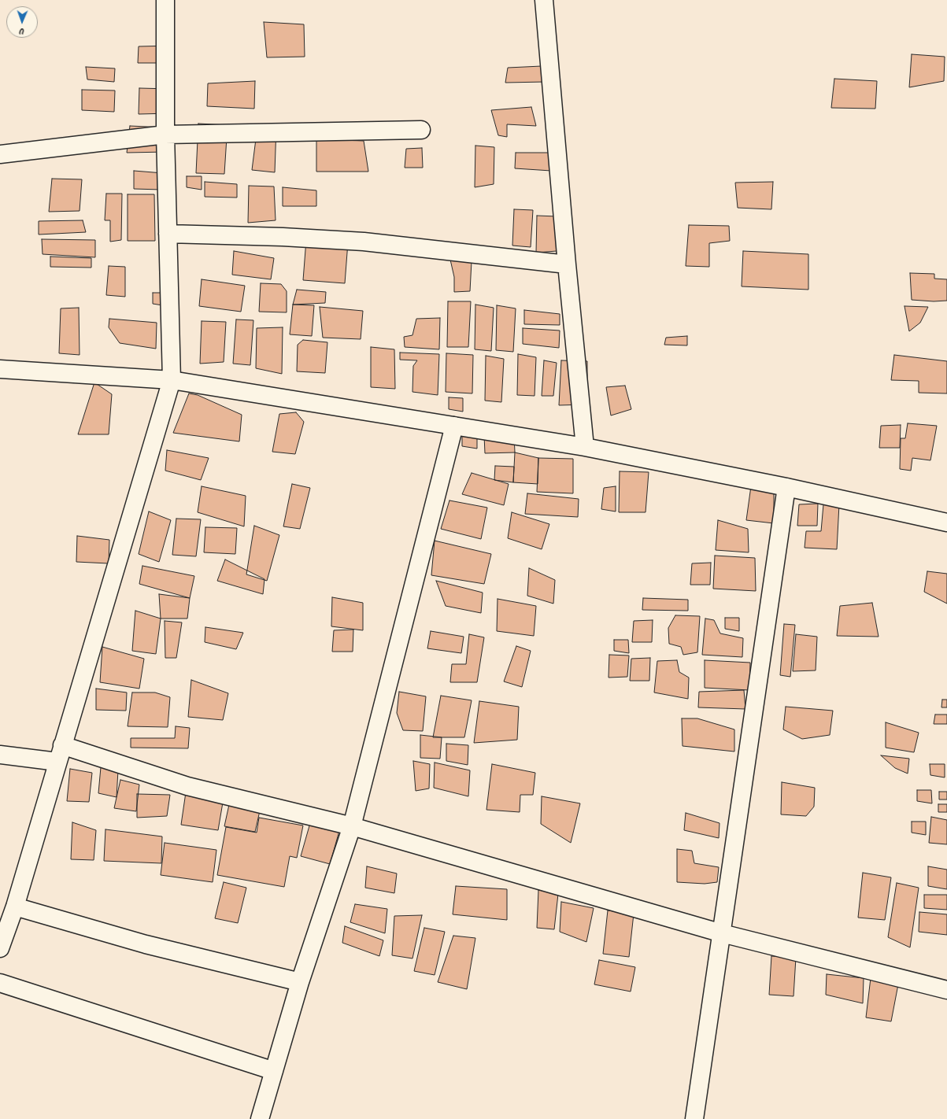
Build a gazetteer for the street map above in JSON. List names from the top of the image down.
{
  "north": "bottom"
}
